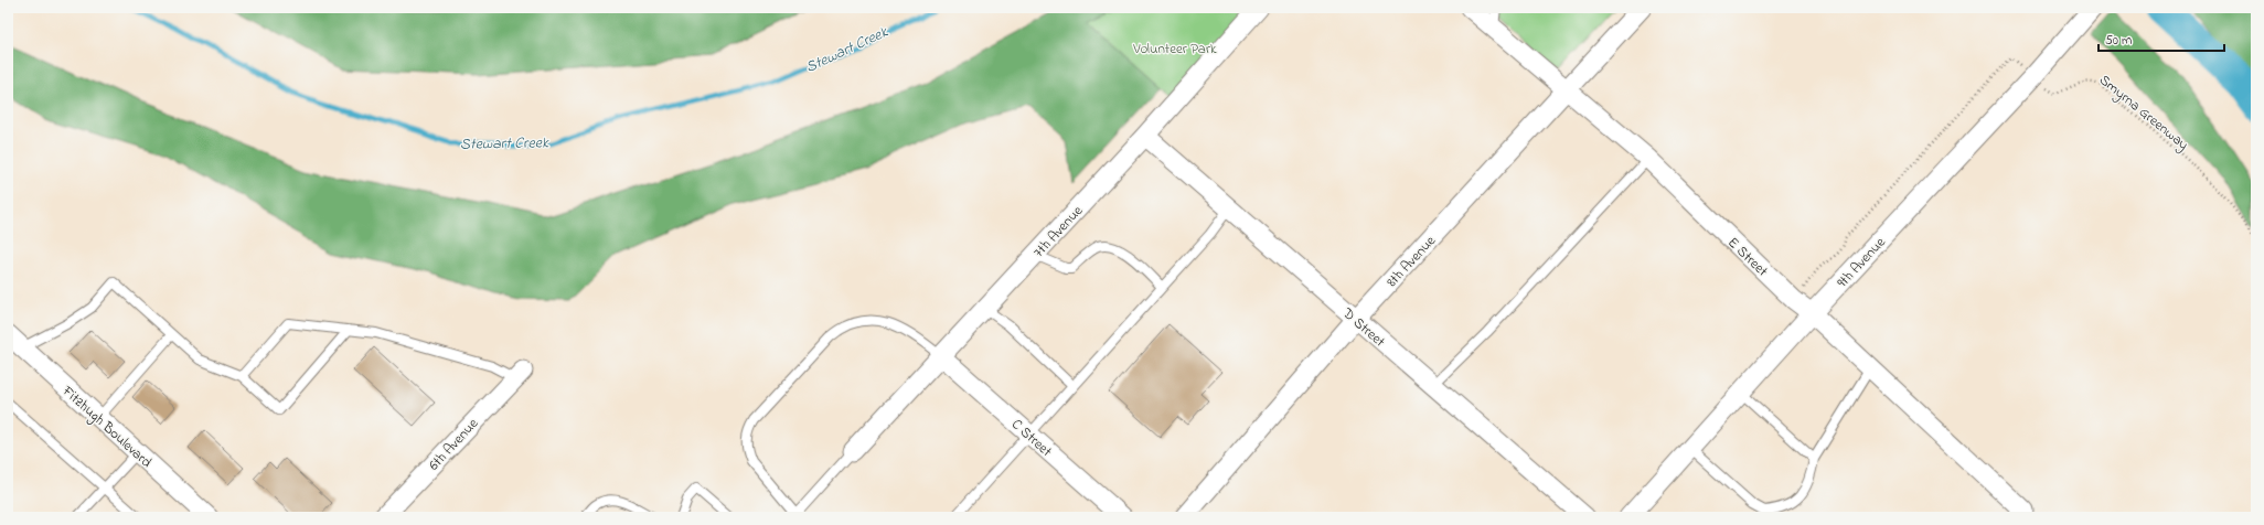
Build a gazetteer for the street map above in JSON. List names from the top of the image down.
{
  "streets": {
    "street": [
      "7th Avenue",
      "E Street",
      "8th Avenue",
      "9th Avenue",
      "D Street",
      "Fitzhugh Boulevard",
      "C Street",
      "6th Avenue"
    ],
    "path": ["Smyrna Greenway"]
  },
  "crossings": [
    ["7th Avenue", "D Street"],
    ["7th Avenue", "C Street"],
    ["E Street", "8th Avenue"],
    ["E Street", "9th Avenue"],
    ["8th Avenue", "D Street"]
  ],
  "water": ["Stewart Creek"],
  "parks": ["Volunteer Park"],
  "scale_bar": "50 m"
}
